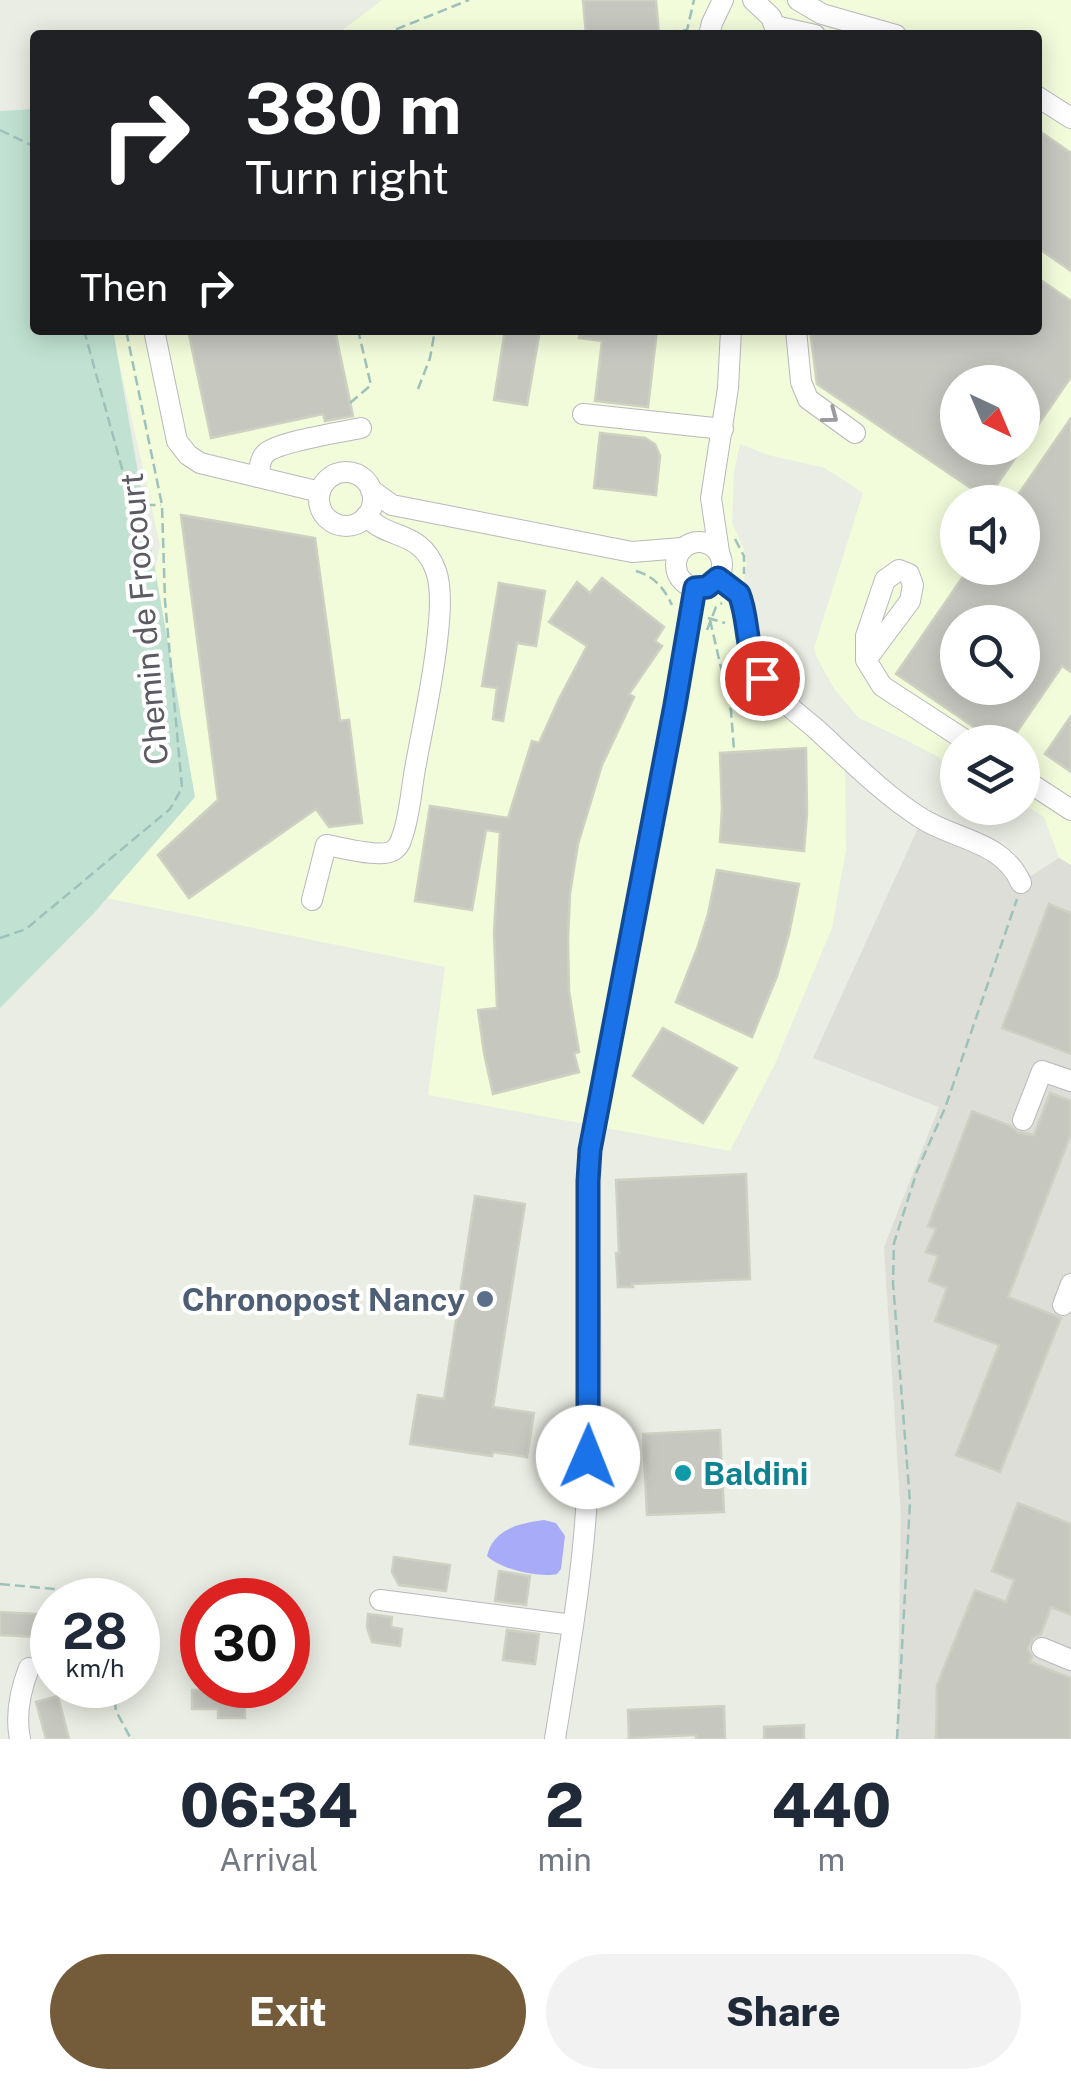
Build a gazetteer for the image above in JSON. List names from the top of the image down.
{
  "streets": {
    "path": ["Chemin de Frocourt"]
  },
  "places": ["Chronopost Nancy", "Baldini"],
  "north": "bottom right",
  "page": {
    "turn": ["380 m", "Turn right"],
    "then": "Then",
    "speed": "28 km/h",
    "limit": "30",
    "eta": [
      "06:34",
      "Arrival",
      "2",
      "min",
      "440",
      "m"
    ],
    "buttons": ["Exit", "Share"]
  }
}
